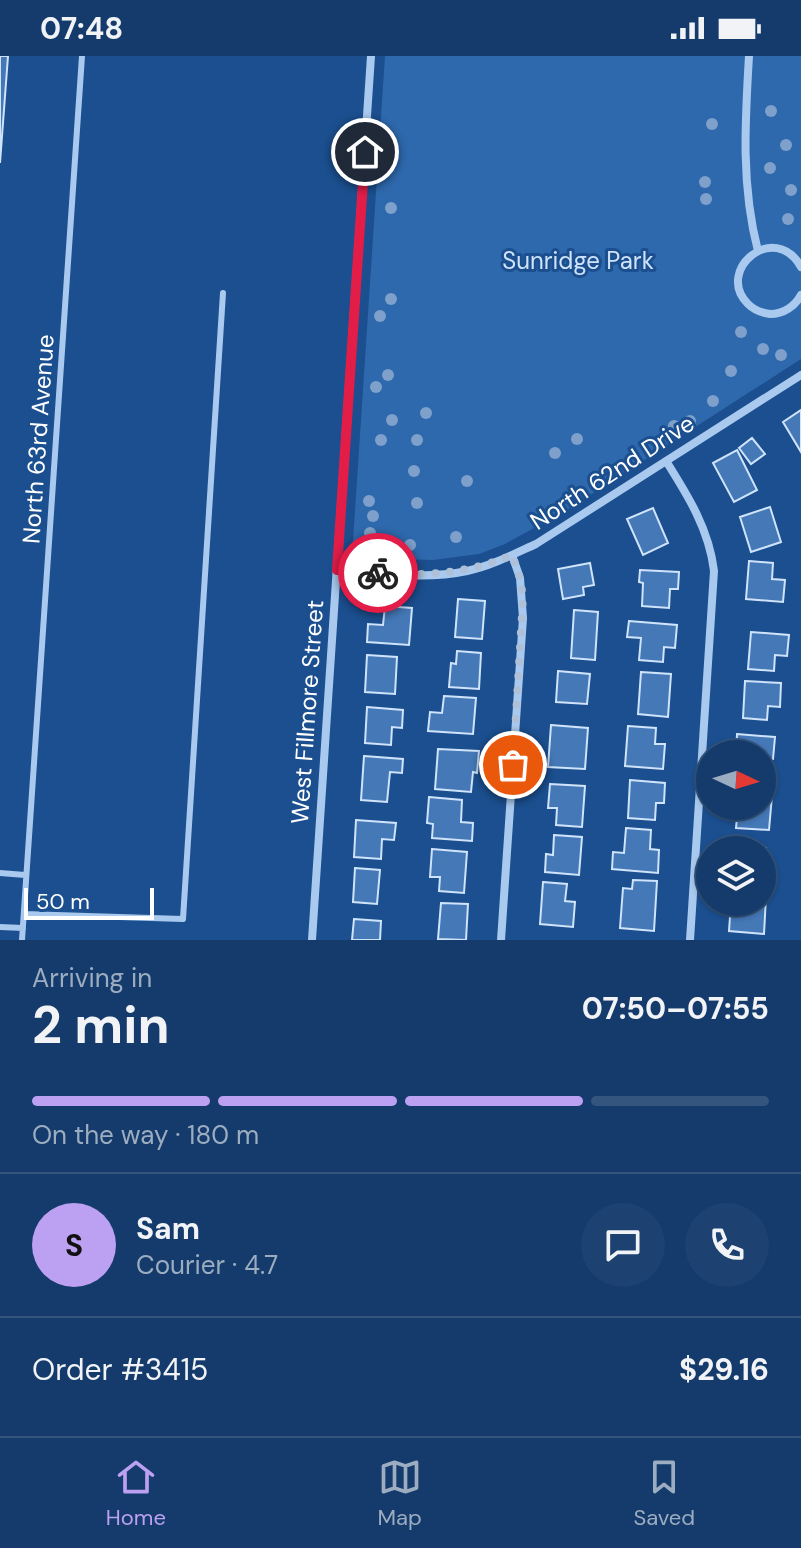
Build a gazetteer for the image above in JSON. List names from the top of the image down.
{
  "streets": {
    "street": ["North 62nd Drive", "West Fillmore Street"],
    "lane": ["North 63rd Avenue"]
  },
  "crossings": [
    ["North 62nd Drive", "West Fillmore Street"]
  ],
  "parks": ["Sunridge Park"],
  "scale_bar": "50 m",
  "north": "right",
  "page": {
    "status": "07:48",
    "scale": "50 m",
    "heading": ["2 min", "Arriving in", "07:50–07:55"],
    "panel": [
      "Sam",
      "Courier · 4.7",
      "Order #3415",
      "$29.16"
    ],
    "bar": "On the way · 180 m",
    "round": "S",
    "tabs": ["Home", "Map", "Saved"]
  }
}
